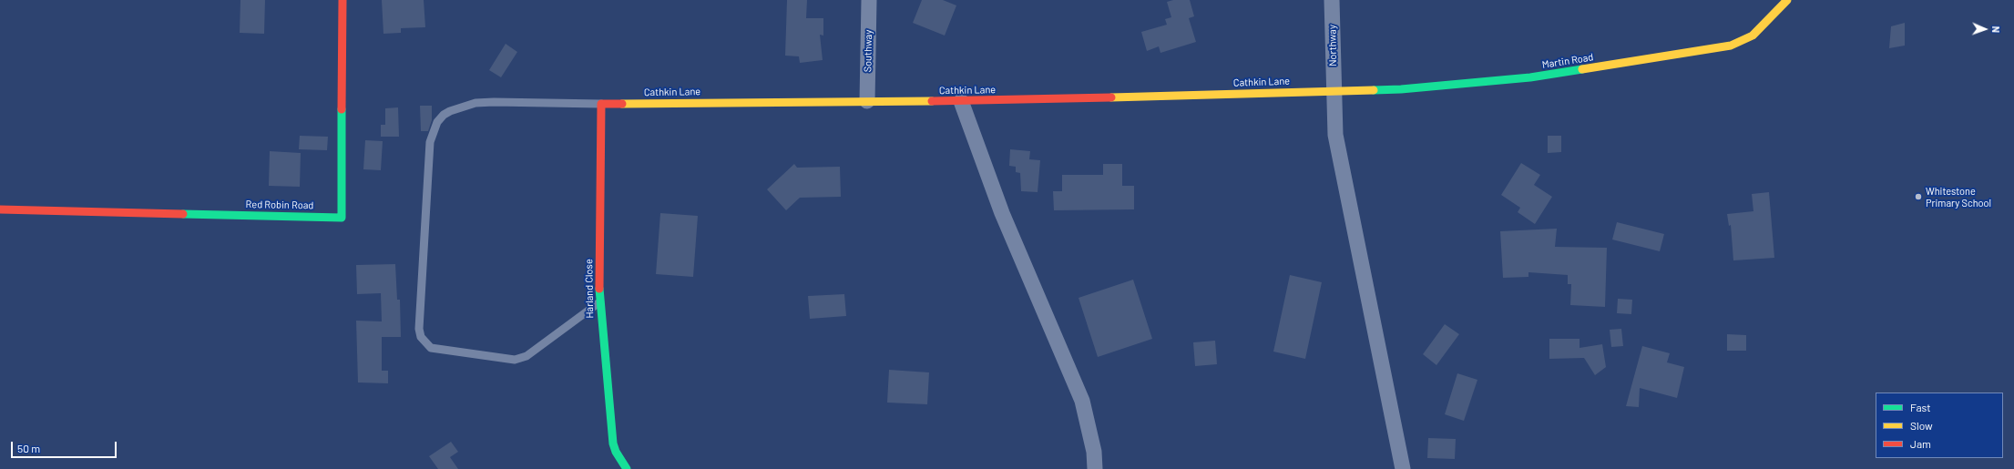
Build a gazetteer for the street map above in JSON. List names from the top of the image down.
{
  "streets": {
    "street": [
      "Northway",
      "Southway",
      "Martin Road",
      "Cathkin Lane",
      "Red Robin Road",
      "Harland Close"
    ]
  },
  "crossings": [
    ["Northway", "Martin Road"],
    ["Northway", "Cathkin Lane"],
    ["Southway", "Cathkin Lane"],
    ["Martin Road", "Cathkin Lane"],
    ["Cathkin Lane", "Harland Close"]
  ],
  "places": ["Whitestone Primary School"],
  "legend": ["Fast", "Slow", "Jam"],
  "scale_bar": "50 m",
  "north": "right"
}
